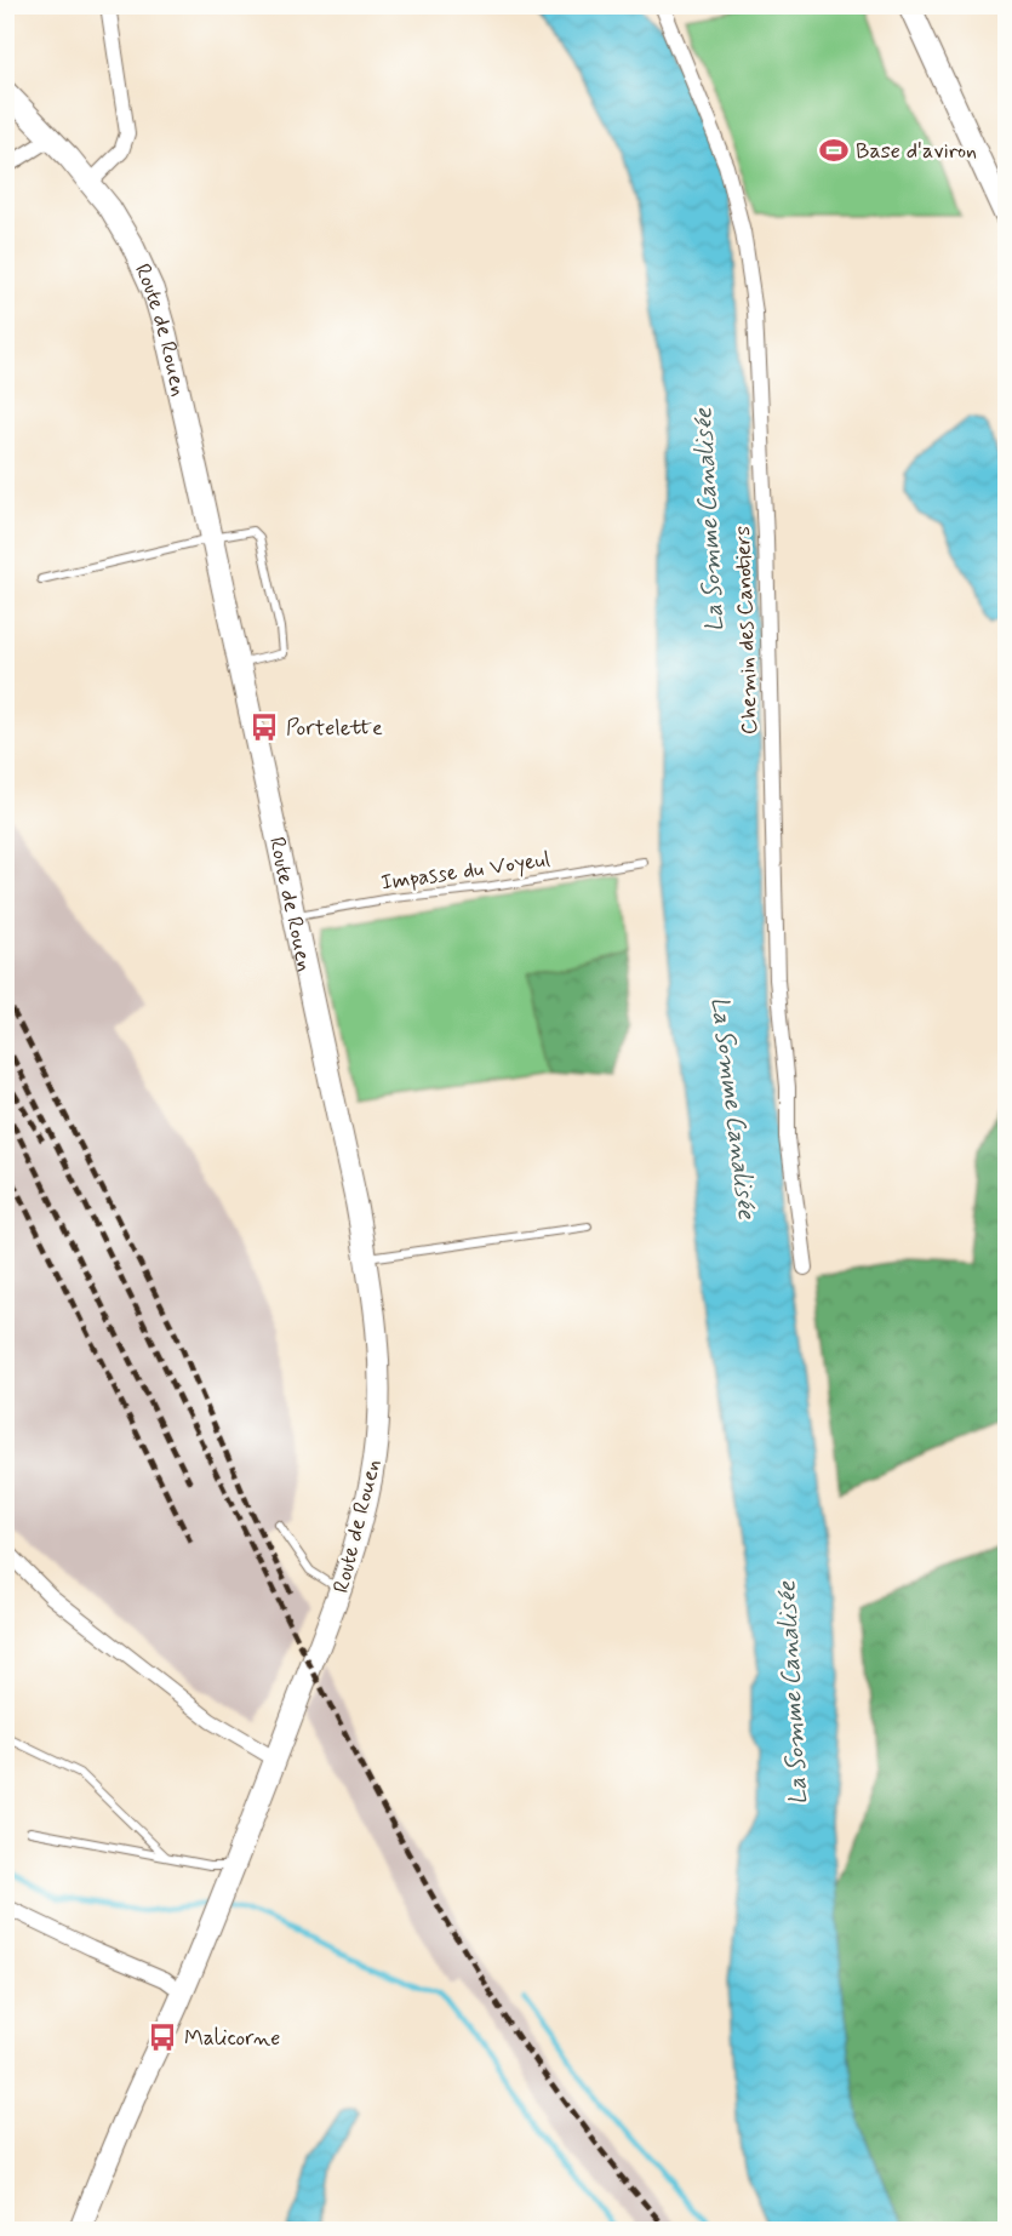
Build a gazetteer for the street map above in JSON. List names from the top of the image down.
{
  "streets": {
    "main road": ["Route de Rouen"],
    "street": ["Chemin des Canotiers"],
    "lane": ["Impasse du Voyeul"]
  },
  "crossings": [
    ["Route de Rouen", "Impasse du Voyeul"]
  ],
  "water": ["La Somme Canalisée"],
  "places": {
    "sports": ["Base d'aviron"],
    "bus stop": ["Portelette", "Malicorne"]
  }
}
